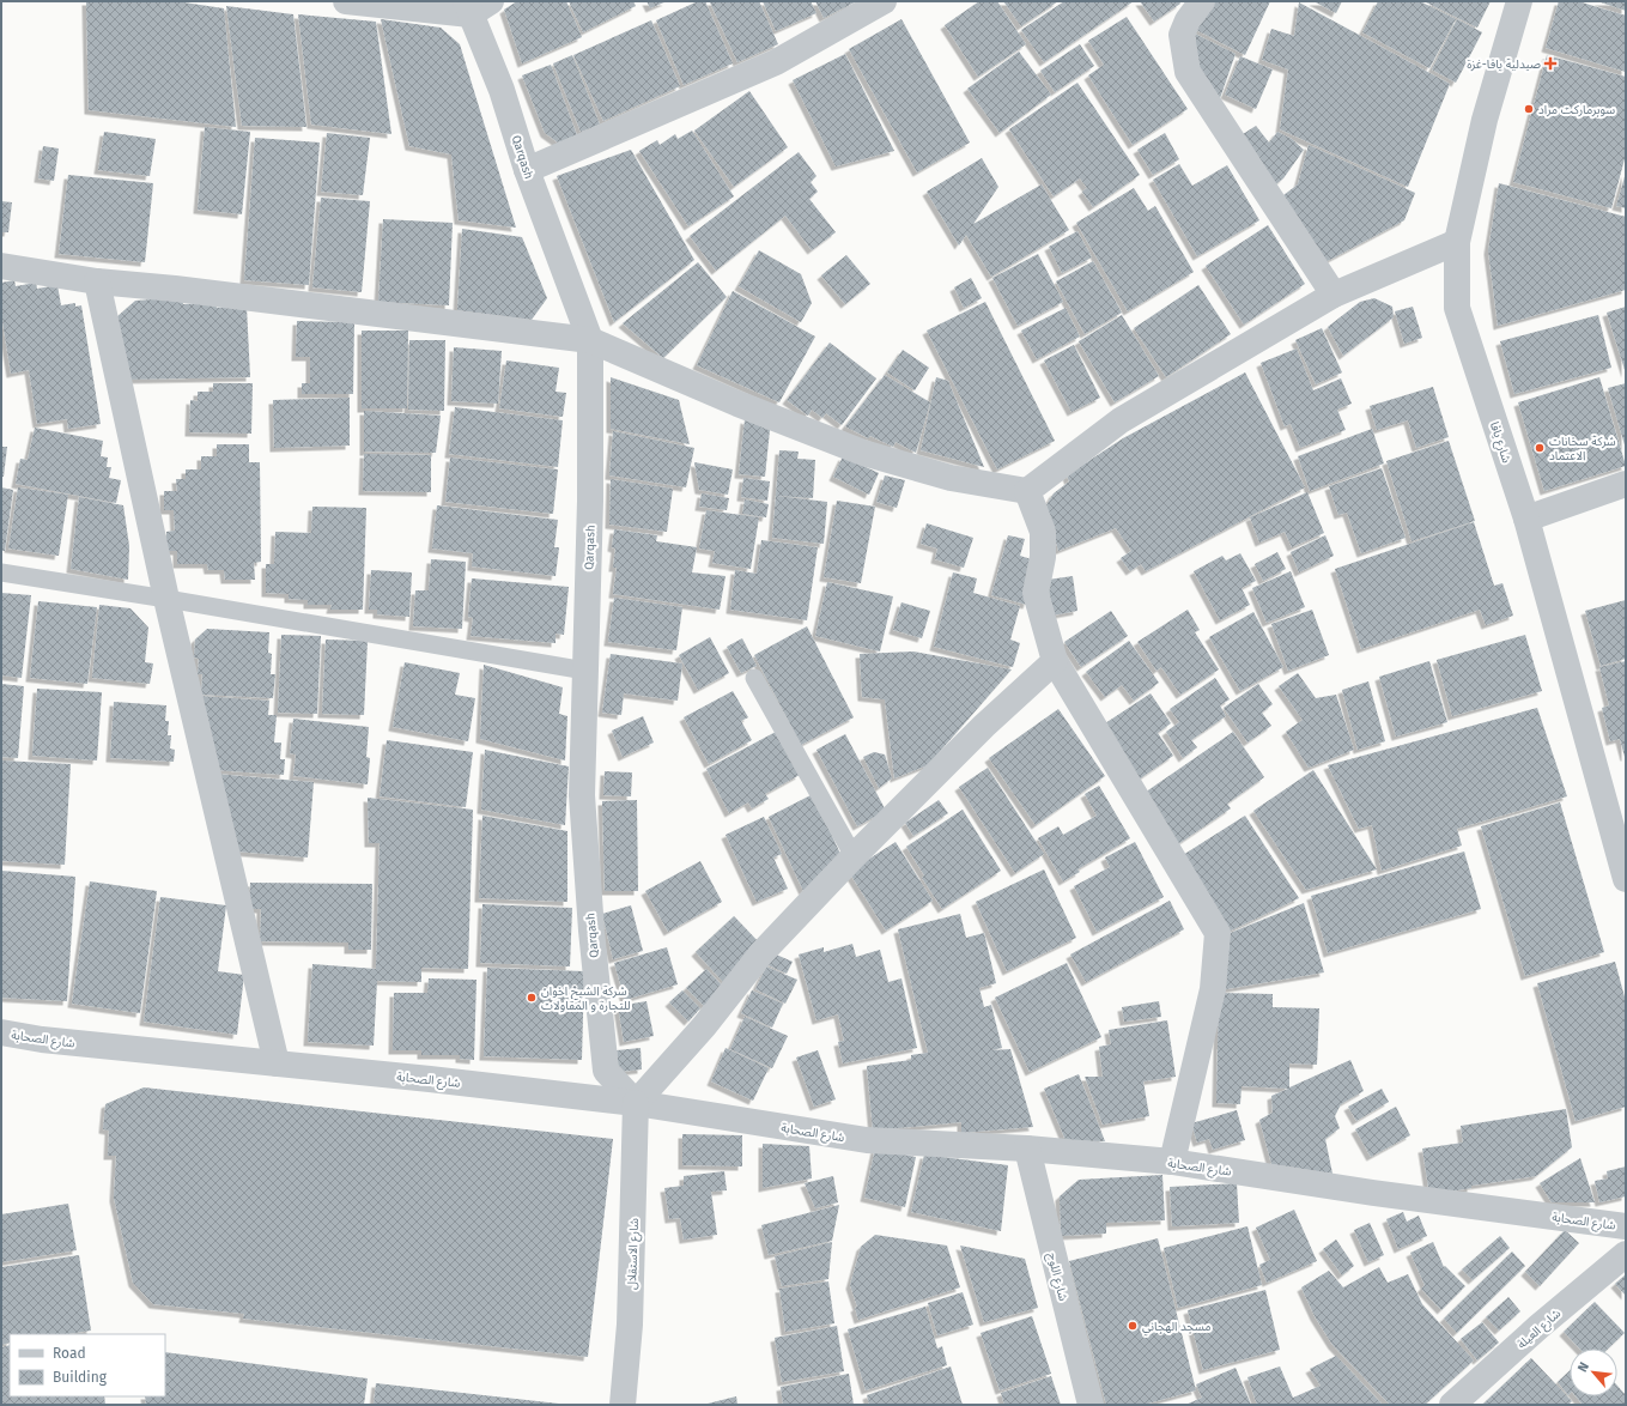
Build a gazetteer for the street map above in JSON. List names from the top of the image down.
{
  "streets": {
    "street": [
      "Qarqash",
      "شارع يافا",
      "شارع الصحابة",
      "شارع الاستقلال",
      "شارع اللوح",
      "شارع العيلة"
    ]
  },
  "crossings": [
    ["Qarqash", "شارع الصحابة"],
    ["Qarqash", "شارع الاستقلال"],
    ["شارع الصحابة", "شارع الاستقلال"],
    ["شارع الصحابة", "شارع اللوح"]
  ],
  "places": {
    "health": ["صيدلية يافا-غزة"],
    "other": [
      "سوبرماركت مراد",
      "شركة سخانات الاعتماد",
      "شركة الشيخ اخوان للتجارة و المقاولات",
      "مسجد الهجاني"
    ]
  },
  "legend": ["Road", "Building"],
  "north": "top left"
}
